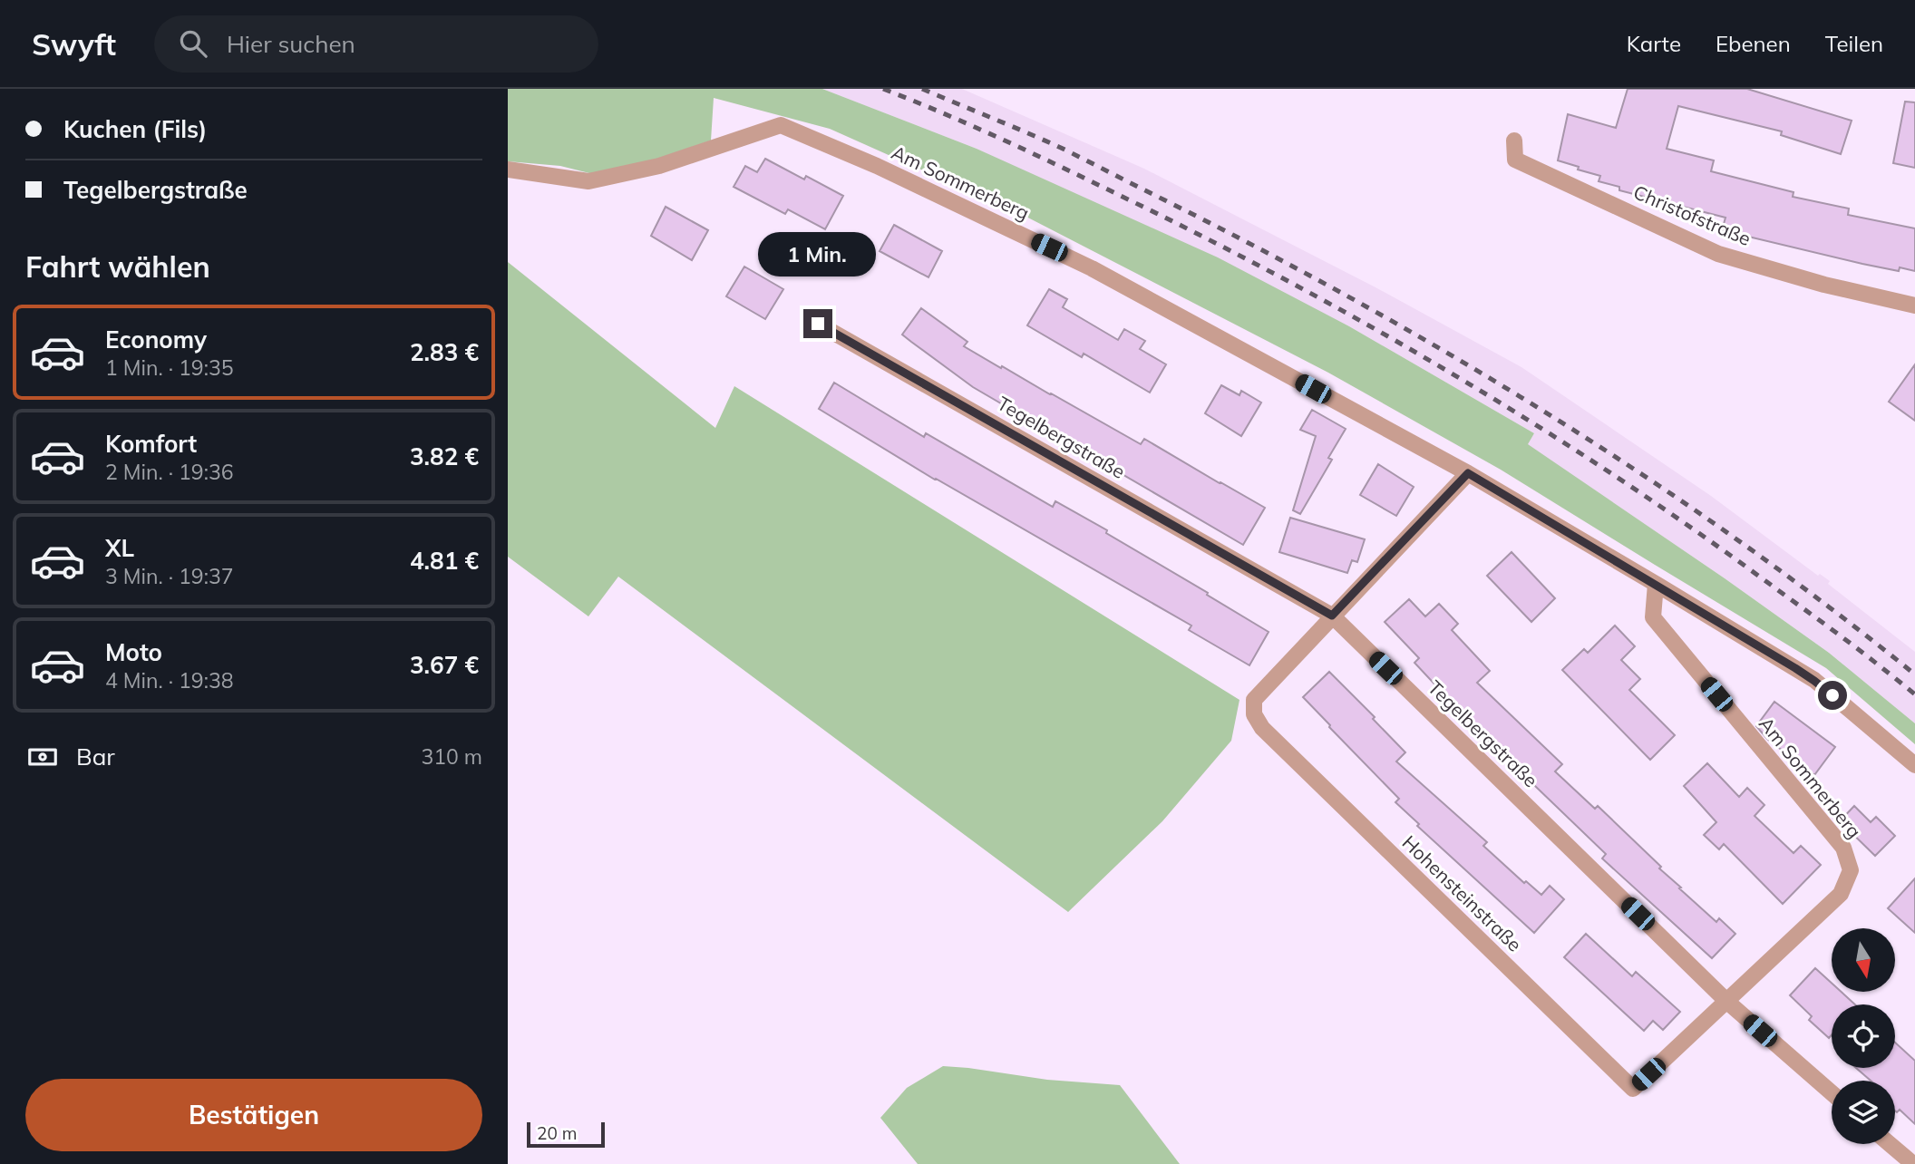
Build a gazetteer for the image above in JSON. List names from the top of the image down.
{
  "streets": {
    "street": [
      "Am Sommerberg",
      "Christofstraße",
      "Tegelbergstraße",
      "Hohensteinstraße"
    ]
  },
  "crossings": [
    ["Am Sommerberg", "Tegelbergstraße"],
    ["Am Sommerberg", "Hohensteinstraße"],
    ["Tegelbergstraße", "Hohensteinstraße"]
  ],
  "scale_bar": "20 m",
  "north": "bottom",
  "page": {
    "header": "Swyft",
    "search": "Hier suchen",
    "nav": ["Karte", "Ebenen", "Teilen"],
    "banner": ["Kuchen (Fils)", "Tegelbergstraße"],
    "heading": "Fahrt wählen",
    "bubble": "1 Min.",
    "list": [
      {
        "name": "Economy",
        "note": "1 Min. · 19:35",
        "value": "2.83 €"
      },
      {
        "name": "Komfort",
        "note": "2 Min. · 19:36",
        "value": "3.82 €"
      },
      {
        "name": "XL",
        "note": "3 Min. · 19:37",
        "value": "4.81 €"
      },
      {
        "name": "Moto",
        "note": "4 Min. · 19:38",
        "value": "3.67 €"
      }
    ],
    "pay": ["Bar", "310 m"],
    "buttons": "Bestätigen",
    "scale": "20 m"
  }
}
